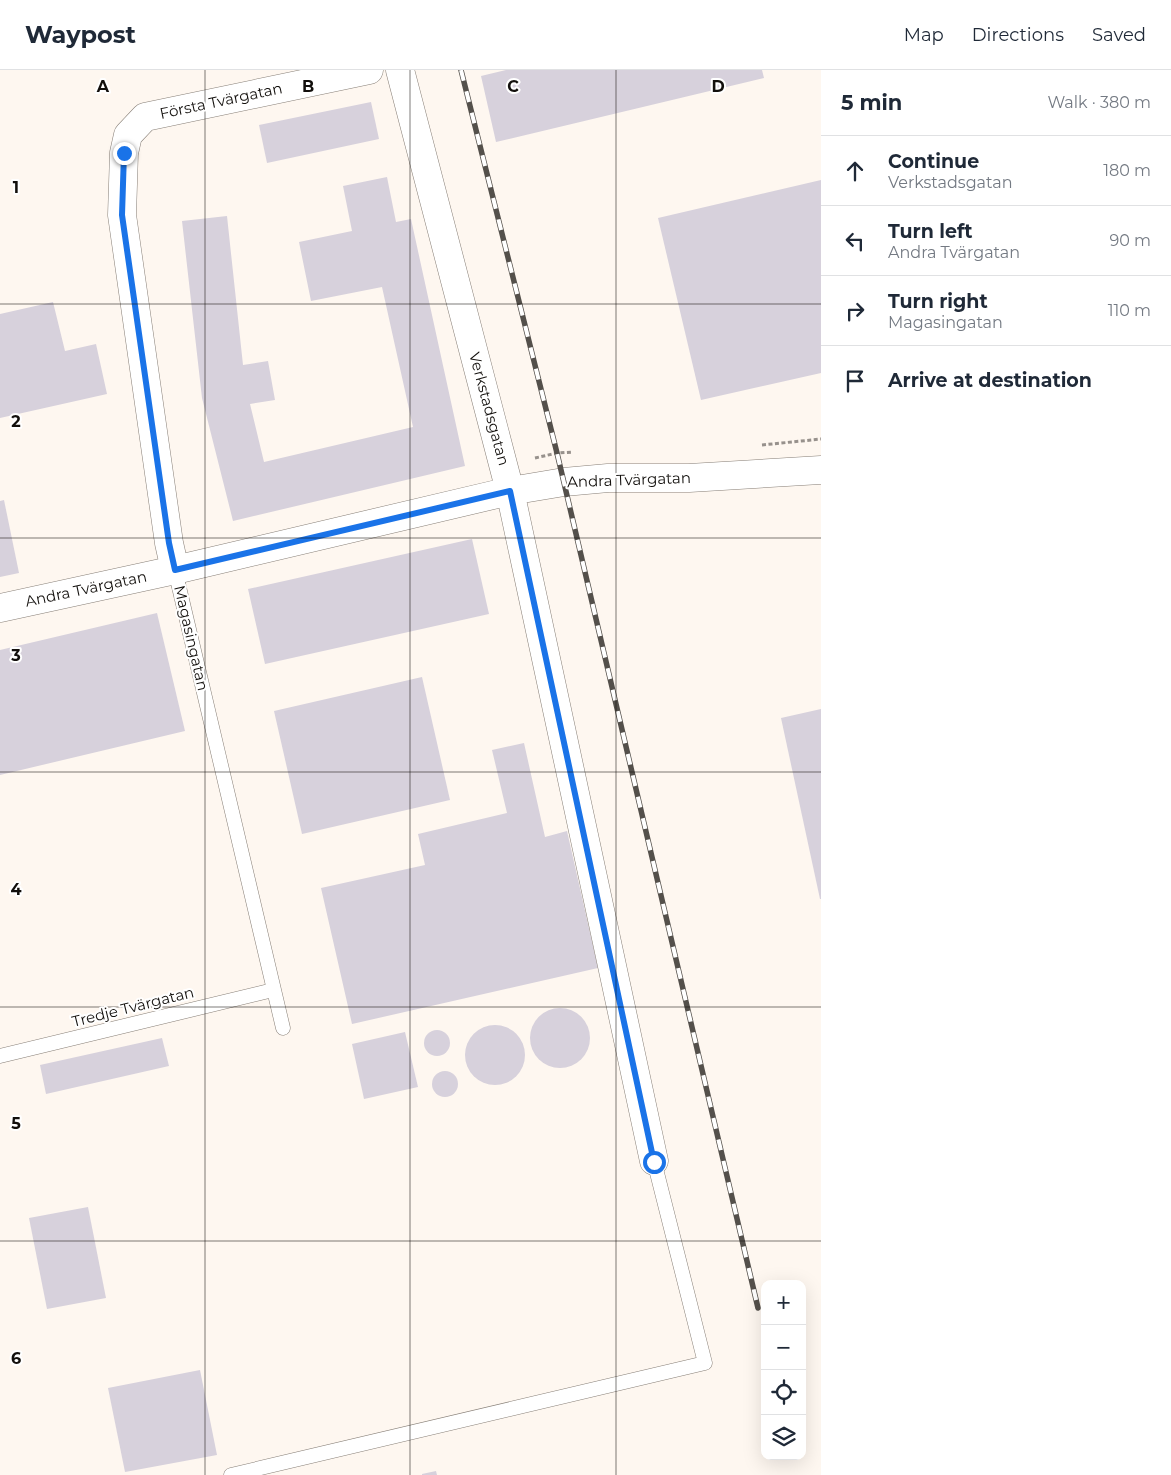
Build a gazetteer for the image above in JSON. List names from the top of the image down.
{
  "streets": {
    "street": [
      "Första Tvärgatan",
      "Verkstadsgatan",
      "Andra Tvärgatan",
      "Magasingatan"
    ],
    "lane": ["Tredje Tvärgatan"]
  },
  "crossings": [
    ["Första Tvärgatan", "Magasingatan"],
    ["Verkstadsgatan", "Andra Tvärgatan"],
    ["Andra Tvärgatan", "Magasingatan"],
    ["Magasingatan", "Tredje Tvärgatan"]
  ],
  "page": {
    "header": "Waypost",
    "nav": ["Map", "Directions", "Saved"],
    "heading": ["5 min", "Walk · 380 m"],
    "list": [
      ["Continue", "Verkstadsgatan", "180 m"],
      ["Turn left", "Andra Tvärgatan", "90 m"],
      ["Turn right", "Magasingatan", "110 m"],
      "Arrive at destination"
    ],
    "map_buttons": ["+", "−"]
  },
  "grid": {
    "columns": [
      "A",
      "B",
      "C",
      "D"
    ],
    "rows": [
      "1",
      "2",
      "3",
      "4",
      "5",
      "6"
    ]
  }
}
